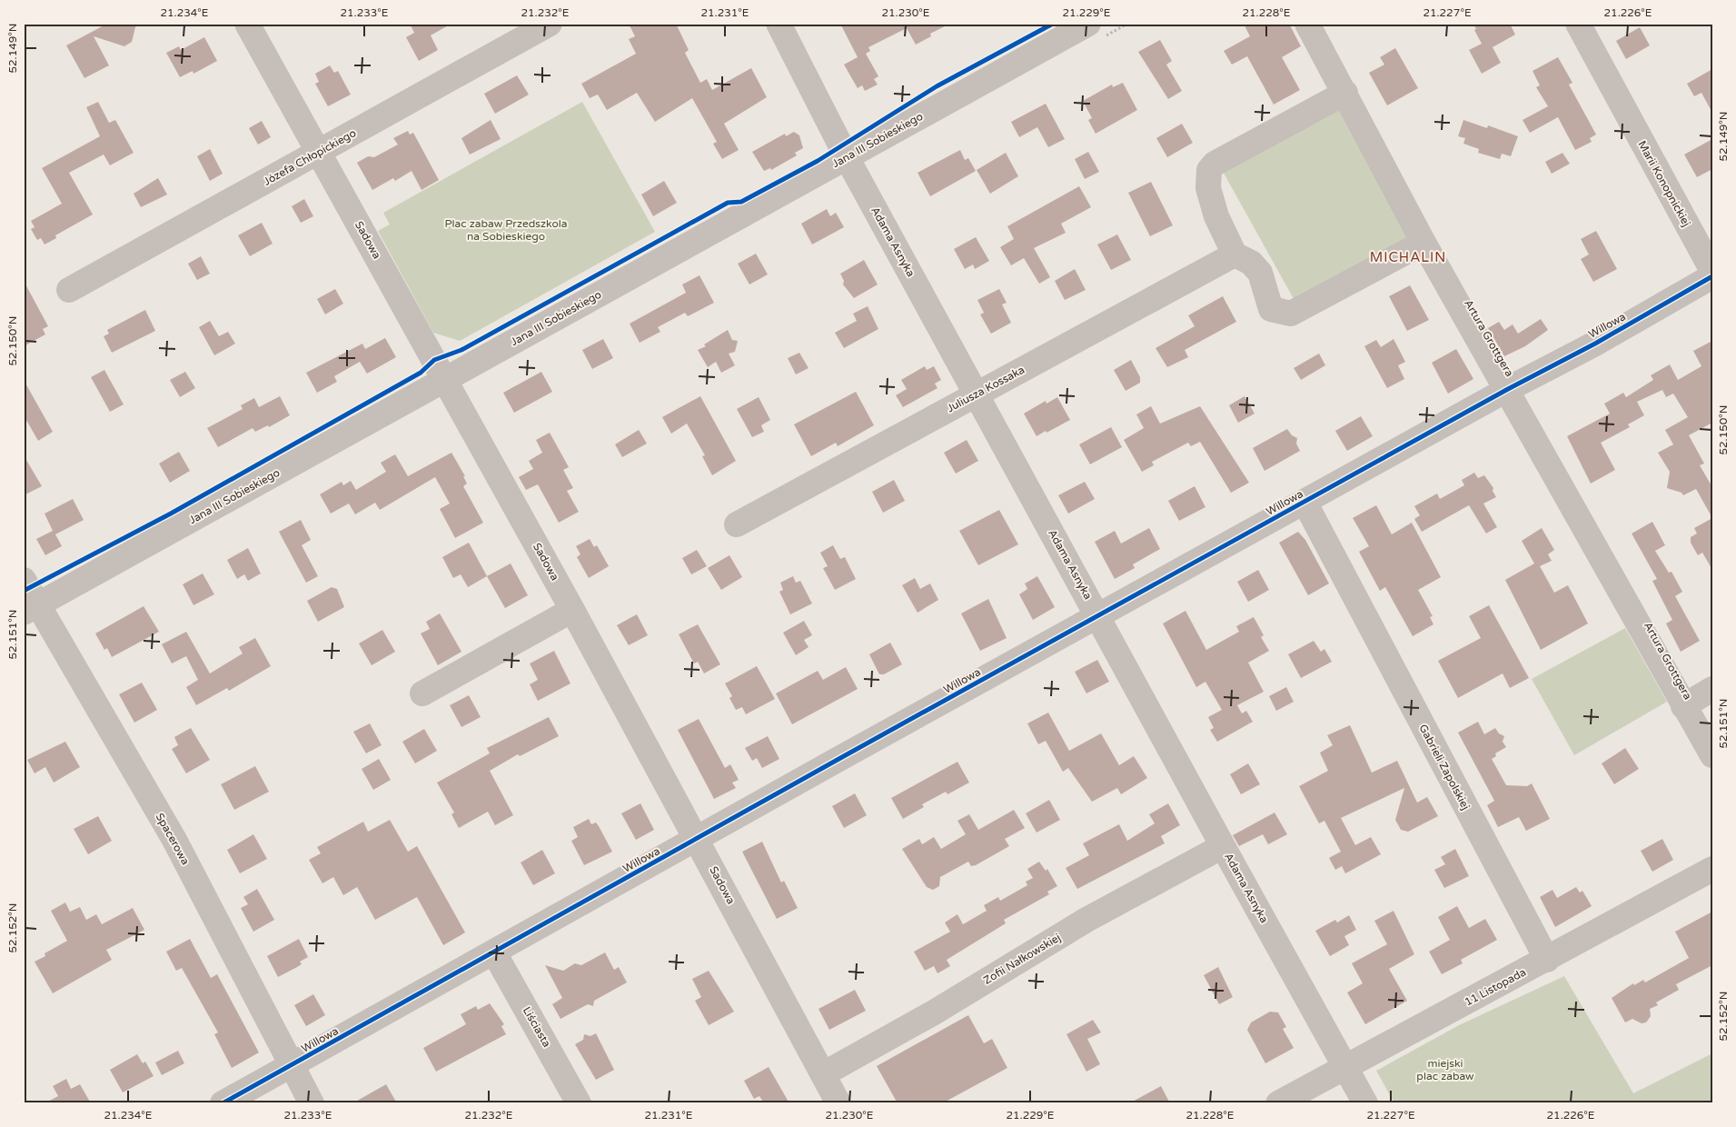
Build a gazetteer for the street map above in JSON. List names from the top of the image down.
{
  "streets": {
    "street": [
      "Jana III Sobieskiego",
      "Józefa Chłopickiego",
      "Marii Konopnickiej",
      "Sadowa",
      "Adama Asnyka",
      "Willowa",
      "Artura Grottgera",
      "Juliusza Kossaka",
      "Gabrieli Zapolskiej",
      "Spacerowa",
      "Zofii Nałkowskiej",
      "11 Listopada",
      "Liściasta"
    ]
  },
  "crossings": [
    ["Jana III Sobieskiego", "Sadowa"],
    ["Jana III Sobieskiego", "Adama Asnyka"],
    ["Jana III Sobieskiego", "Spacerowa"],
    ["Józefa Chłopickiego", "Sadowa"],
    ["Sadowa", "Willowa"],
    ["Sadowa", "Zofii Nałkowskiej"],
    ["Adama Asnyka", "Willowa"],
    ["Adama Asnyka", "Juliusza Kossaka"],
    ["Adama Asnyka", "Zofii Nałkowskiej"],
    ["Adama Asnyka", "11 Listopada"],
    ["Willowa", "Artura Grottgera"],
    ["Willowa", "Gabrieli Zapolskiej"],
    ["Willowa", "Spacerowa"],
    ["Willowa", "Liściasta"],
    ["Gabrieli Zapolskiej", "11 Listopada"]
  ],
  "districts": ["MICHALIN"],
  "parks": ["Plac zabaw Przedszkola na Sobieskiego", "miejski plac zabaw"],
  "coordinates": [
    "21.234°E",
    "21.233°E",
    "21.232°E",
    "21.231°E",
    "21.230°E",
    "21.229°E",
    "21.228°E",
    "21.227°E",
    "21.226°E",
    "52.149°N",
    "52.150°N",
    "52.151°N",
    "52.152°N"
  ]
}
